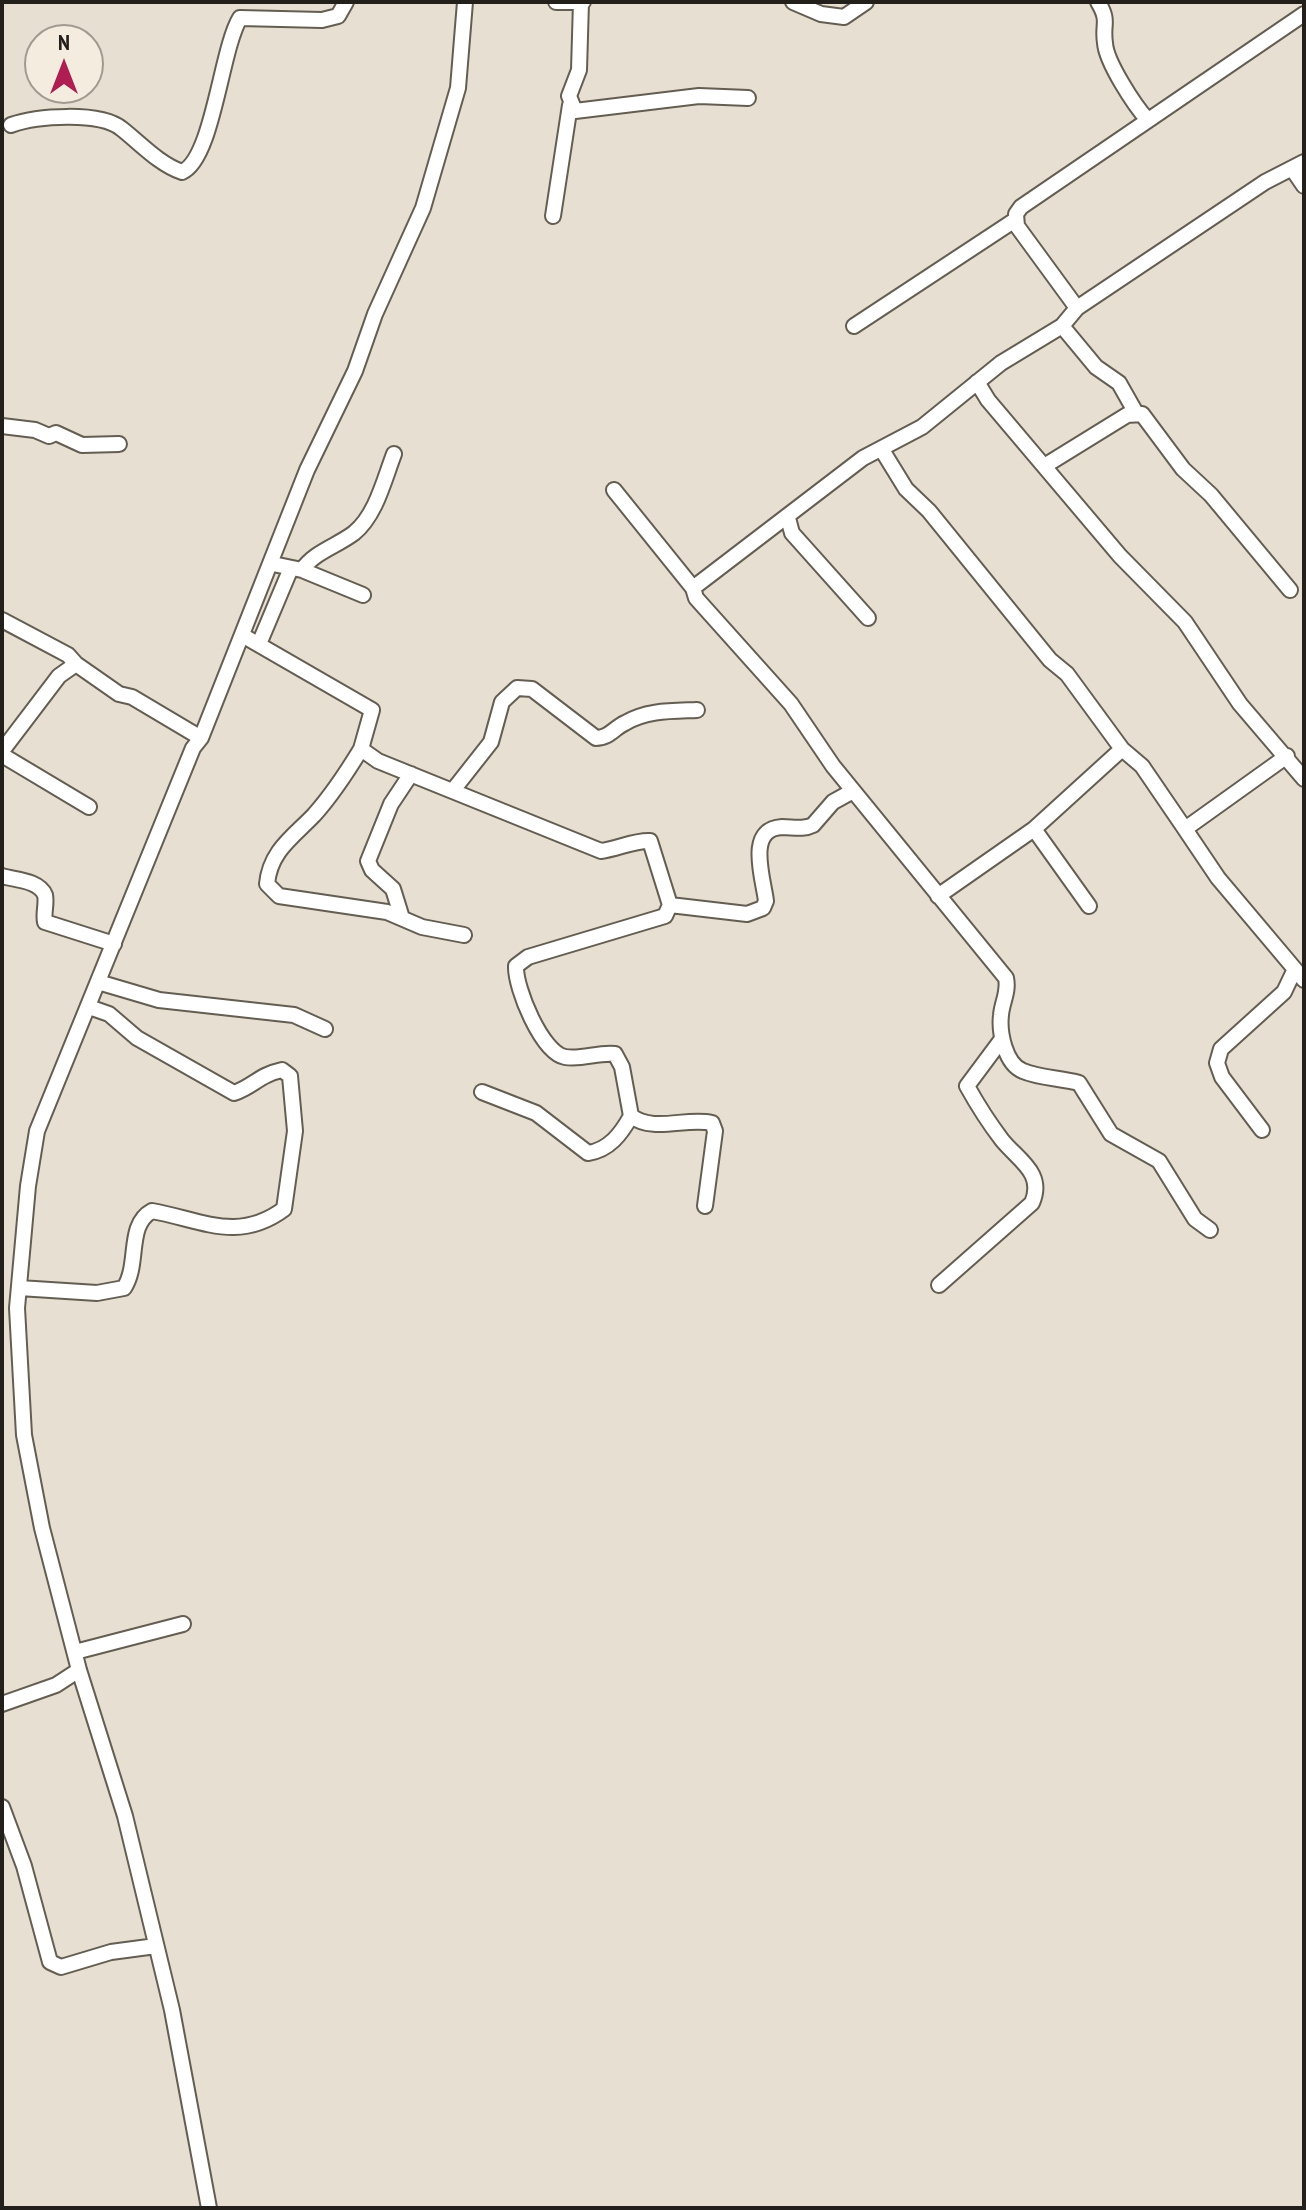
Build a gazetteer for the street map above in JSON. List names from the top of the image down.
{
  "north": "top"
}
